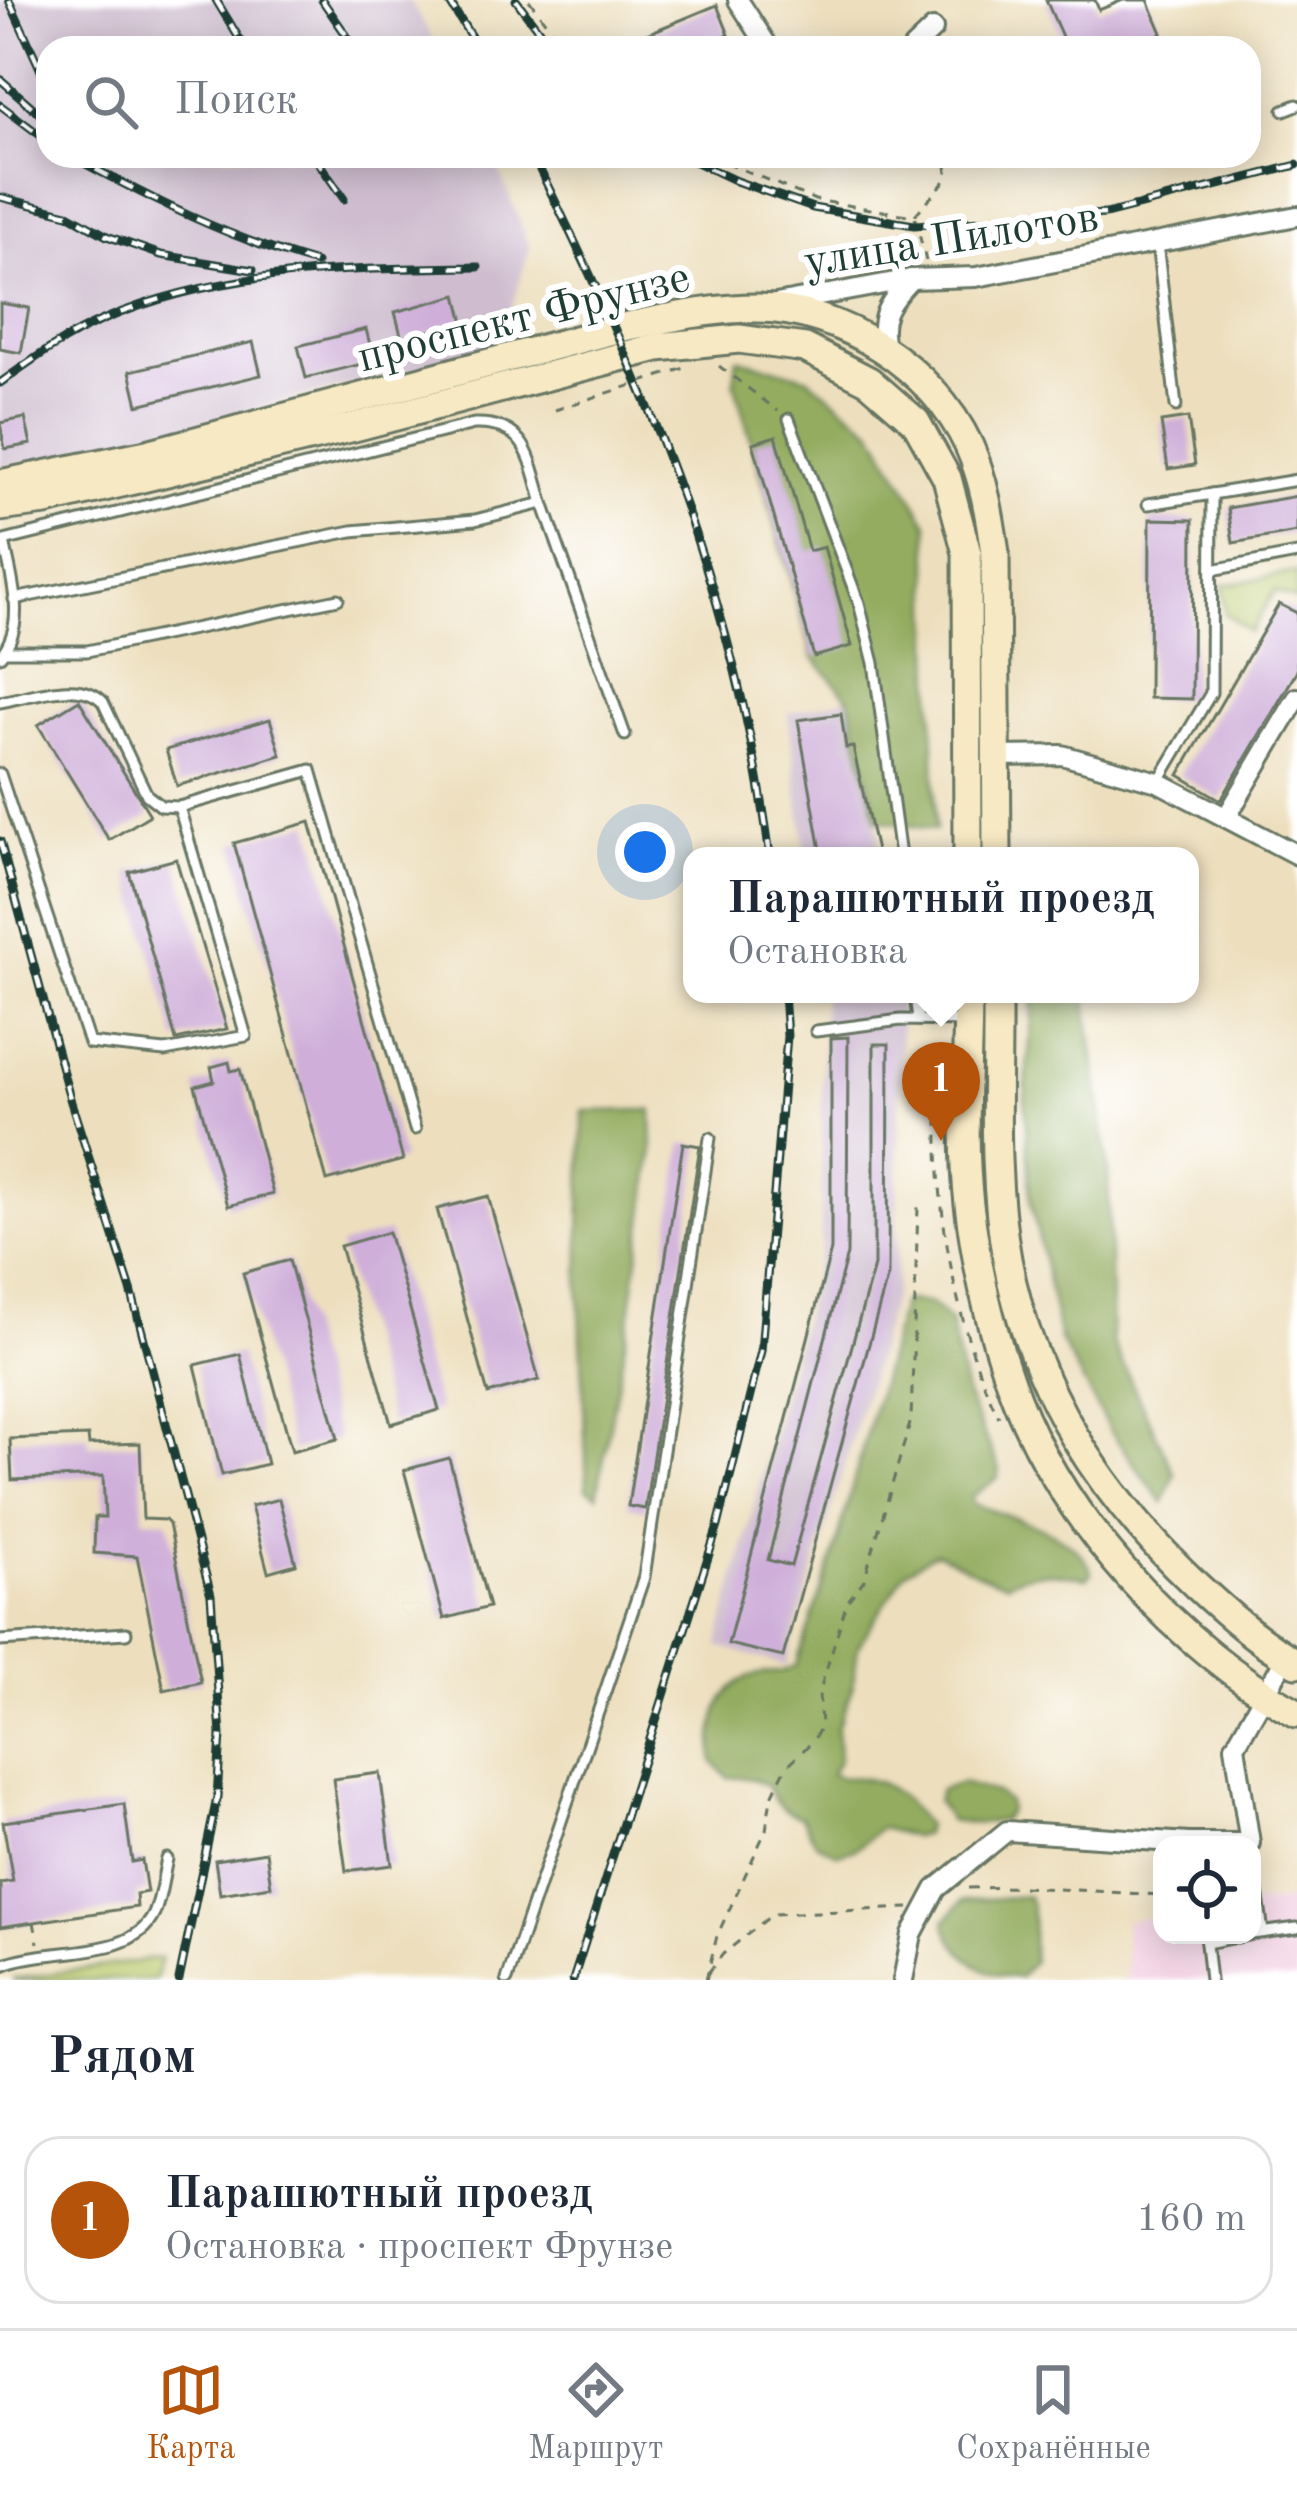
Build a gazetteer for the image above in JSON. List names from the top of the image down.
{
  "streets": {
    "main road": ["проспект Фрунзе"],
    "street": ["улица Пилотов"]
  },
  "crossings": [
    ["улица Пилотов", "проспект Фрунзе"]
  ],
  "page": {
    "search": "Поиск",
    "popup": ["Парашютный проезд", "Остановка"],
    "pins": "1",
    "heading": "Рядом",
    "list": [
      {
        "mark": "1",
        "name": "Парашютный проезд",
        "note": "Остановка · проспект Фрунзе",
        "value": "160 m"
      }
    ],
    "nav": ["Карта", "Маршрут", "Сохранённые"]
  }
}
